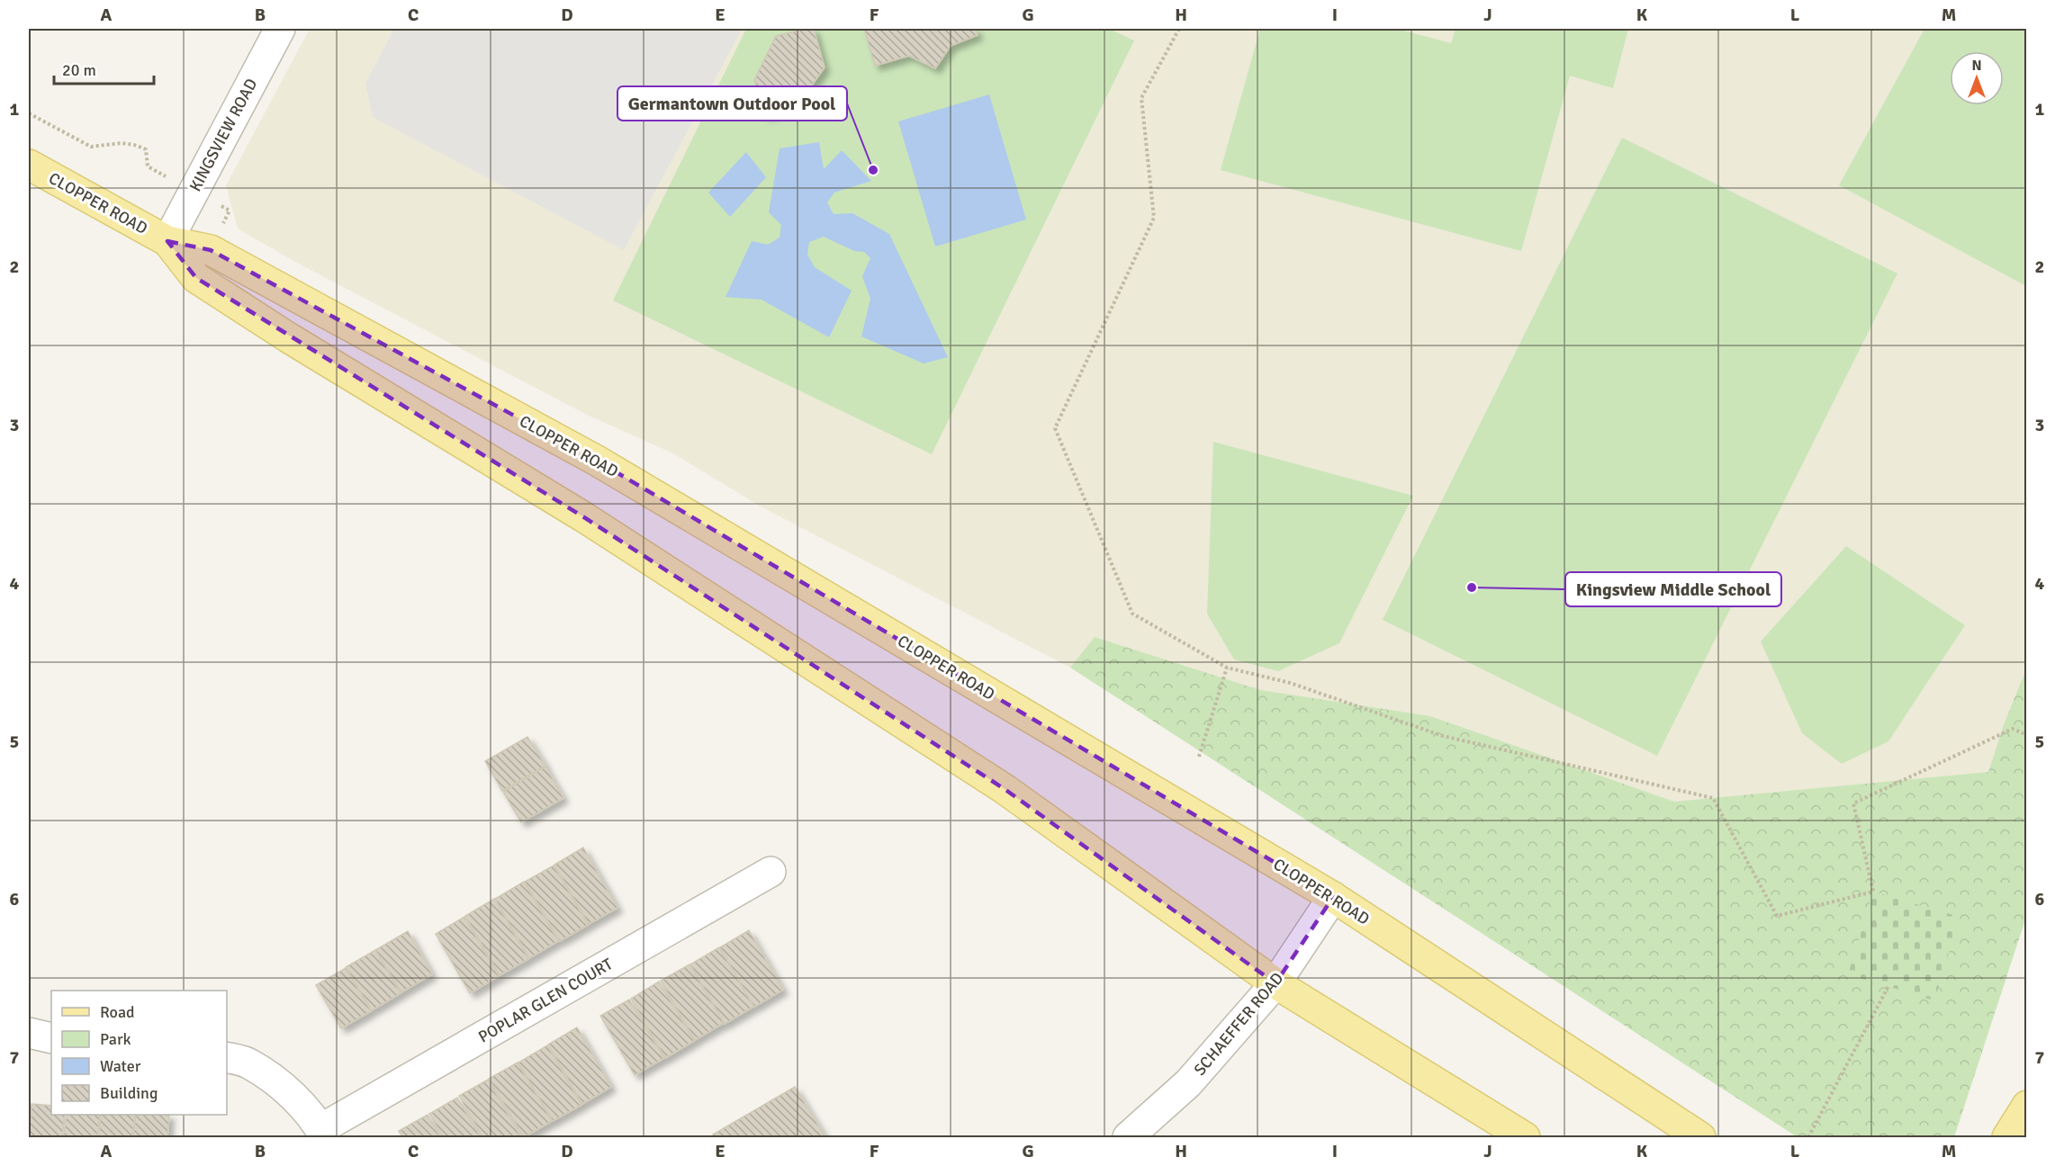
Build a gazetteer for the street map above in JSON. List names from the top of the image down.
{
  "streets": {
    "main road": ["CLOPPER ROAD"],
    "street": ["KINGSVIEW ROAD", "POPLAR GLEN COURT", "SCHAEFFER ROAD"]
  },
  "crossings": [
    ["KINGSVIEW ROAD", "CLOPPER ROAD"],
    ["CLOPPER ROAD", "SCHAEFFER ROAD"]
  ],
  "places": ["Germantown Outdoor Pool", "Kingsview Middle School"],
  "legend": [
    "Road",
    "Park",
    "Water",
    "Building"
  ],
  "scale_bar": "20 m",
  "north": "top",
  "grid": {
    "columns": [
      "A",
      "B",
      "C",
      "D",
      "E",
      "F",
      "G",
      "H",
      "I",
      "J",
      "K",
      "L",
      "M"
    ],
    "rows": [
      "1",
      "2",
      "3",
      "4",
      "5",
      "6",
      "7"
    ]
  }
}
